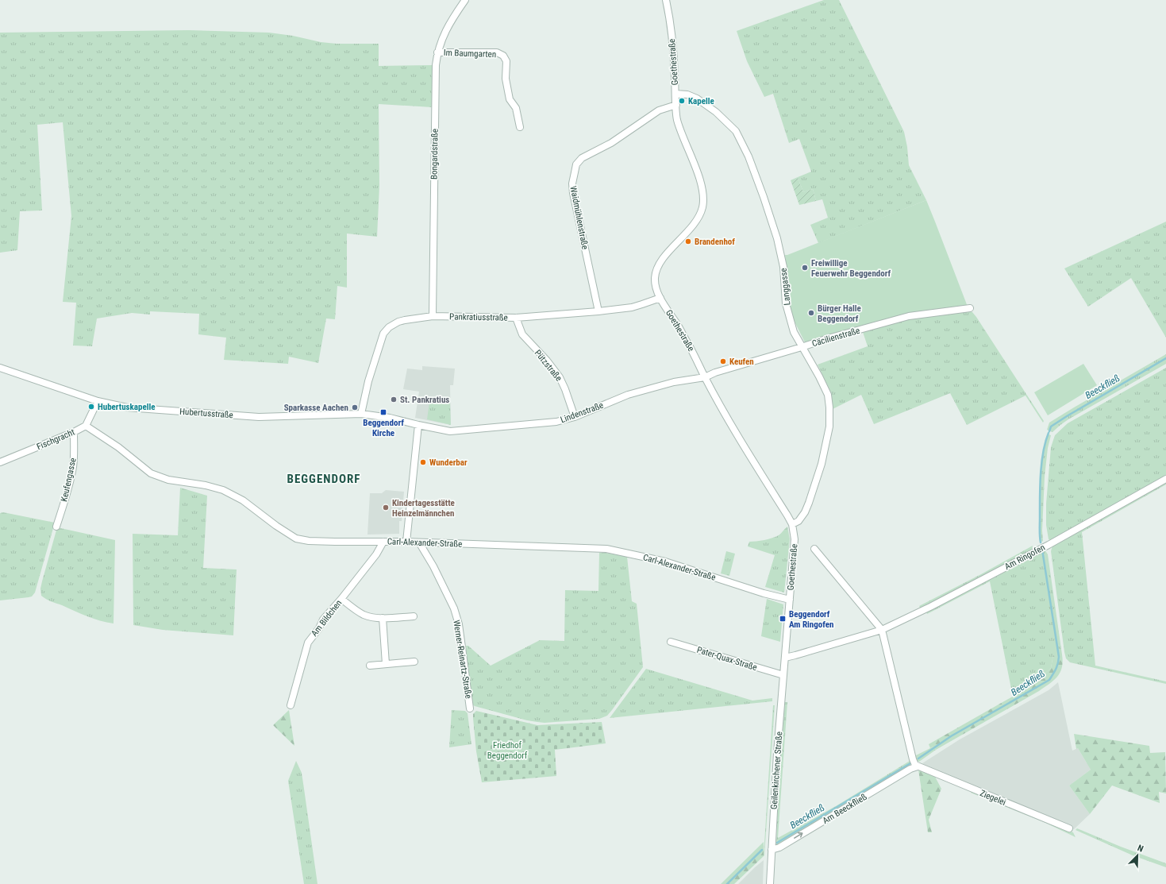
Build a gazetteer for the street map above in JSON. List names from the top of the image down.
{
  "streets": {
    "street": [
      "Im Baumgarten",
      "Goethestraße",
      "Bongardstraße",
      "Waidmühlenstraße",
      "Langgasse",
      "Pankratiusstraße",
      "Cäcilienstraße",
      "Pützstraße",
      "Lindenstraße",
      "Hubertusstraße",
      "Fischgracht",
      "Keufengasse",
      "Carl-Alexander-Straße",
      "Am Ringofen",
      "Am Bildchen",
      "Pater-Quax-Straße",
      "Werner-Reinartz-Straße",
      "Geilenkirchener Straße",
      "Ziegelei",
      "Am Beeckfließ"
    ]
  },
  "crossings": [
    ["Im Baumgarten", "Bongardstraße"],
    ["Goethestraße", "Waidmühlenstraße"],
    ["Goethestraße", "Langgasse"],
    ["Goethestraße", "Pankratiusstraße"],
    ["Goethestraße", "Cäcilienstraße"],
    ["Goethestraße", "Lindenstraße"],
    ["Goethestraße", "Carl-Alexander-Straße"],
    ["Goethestraße", "Am Ringofen"],
    ["Goethestraße", "Geilenkirchener Straße"],
    ["Bongardstraße", "Pankratiusstraße"],
    ["Waidmühlenstraße", "Pankratiusstraße"],
    ["Langgasse", "Cäcilienstraße"],
    ["Pankratiusstraße", "Pützstraße"],
    ["Pankratiusstraße", "Hubertusstraße"],
    ["Cäcilienstraße", "Lindenstraße"],
    ["Pützstraße", "Lindenstraße"],
    ["Lindenstraße", "Hubertusstraße"],
    ["Hubertusstraße", "Fischgracht"],
    ["Fischgracht", "Keufengasse"],
    ["Fischgracht", "Carl-Alexander-Straße"],
    ["Carl-Alexander-Straße", "Am Bildchen"],
    ["Carl-Alexander-Straße", "Werner-Reinartz-Straße"],
    ["Am Ringofen", "Geilenkirchener Straße"],
    ["Pater-Quax-Straße", "Geilenkirchener Straße"],
    ["Geilenkirchener Straße", "Am Beeckfließ"],
    ["Ziegelei", "Am Beeckfließ"]
  ],
  "one_way": ["Am Beeckfließ"],
  "districts": ["BEGGENDORF"],
  "water": ["Beeckfließ"],
  "parks": ["Friedhof Beggendorf"],
  "places": {
    "other": [
      "Kapelle",
      "Brandenhof",
      "Freiwillige Feuerwehr Beggendorf",
      "Bürger Halle Beggendorf",
      "Keufen",
      "St. Pankratius",
      "Hubertuskapelle",
      "Sparkasse Aachen",
      "Wunderbar",
      "Kindertagesstätte Heinzelmännchen"
    ],
    "transit": ["Beggendorf Kirche", "Beggendorf Am Ringofen"]
  },
  "north": "top right"
}
